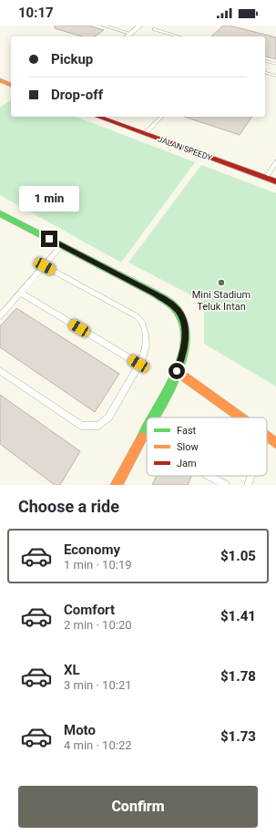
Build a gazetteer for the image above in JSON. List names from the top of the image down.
{
  "streets": {
    "street": ["JALAN SPEEDY"]
  },
  "places": ["Mini Stadium Teluk Intan"],
  "legend": ["Fast", "Slow", "Jam"],
  "page": {
    "status": "10:17",
    "banner": ["Pickup", "Drop-off"],
    "bubble": "1 min",
    "heading": "Choose a ride",
    "list": [
      {
        "name": "Economy",
        "note": "1 min · 10:19",
        "value": "$1.05"
      },
      {
        "name": "Comfort",
        "note": "2 min · 10:20",
        "value": "$1.41"
      },
      {
        "name": "XL",
        "note": "3 min · 10:21",
        "value": "$1.78"
      },
      {
        "name": "Moto",
        "note": "4 min · 10:22",
        "value": "$1.73"
      }
    ],
    "buttons": "Confirm"
  }
}
